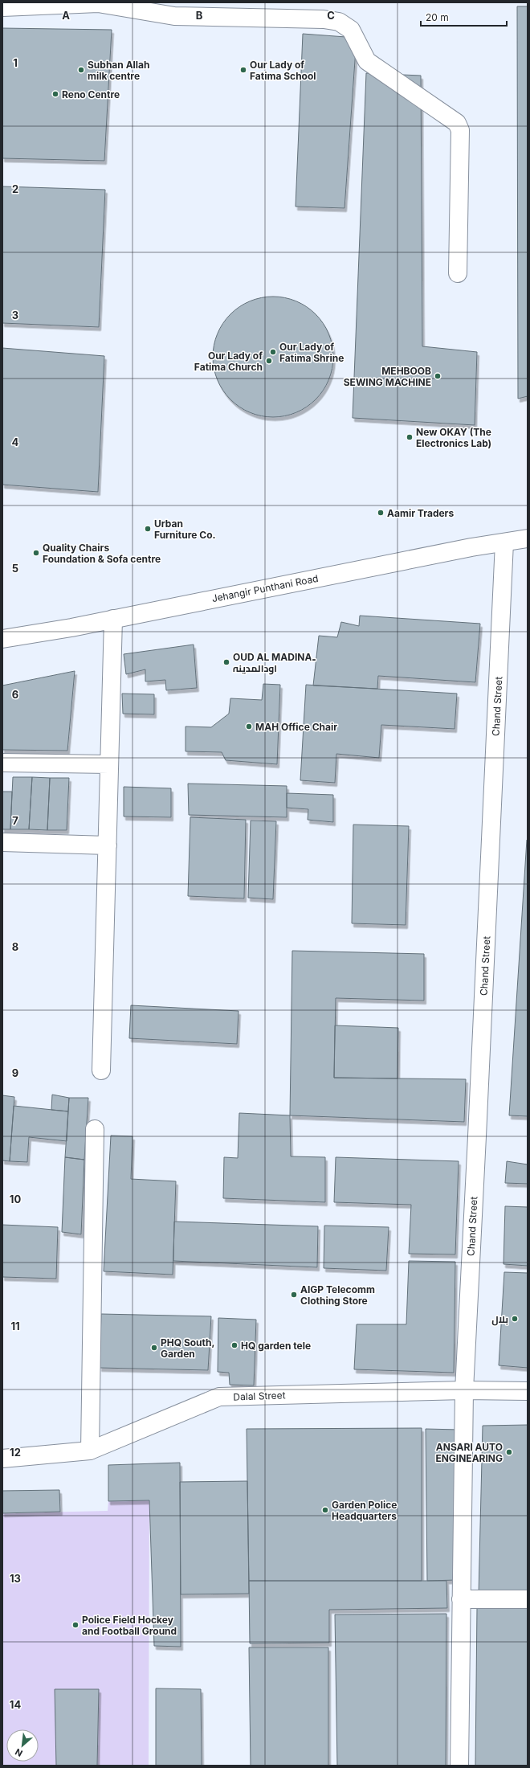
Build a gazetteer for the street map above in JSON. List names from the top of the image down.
{
  "streets": {
    "street": ["Jehangir Punthani Road", "Chand Street", "Dalal Street"]
  },
  "crossings": [
    ["Jehangir Punthani Road", "Chand Street"],
    ["Chand Street", "Dalal Street"]
  ],
  "places": [
    "Subhan Allah milk centre",
    "Our Lady of Fatima School",
    "Reno Centre",
    "Our Lady of Fatima Shrine",
    "Our Lady of Fatima Church",
    "MEHBOOB SEWING MACHINE",
    "New OKAY (The Electronics Lab)",
    "Aamir Traders",
    "Urban Furniture Co.",
    "Quality Chairs Foundation & Sofa centre",
    "OUD AL MADINA۔ اودالمدینہ",
    "MAH Office Chair",
    "AIGP Telecomm Clothing Store",
    "بلال",
    "HQ garden tele",
    "PHQ South, Garden",
    "ANSARI AUTO ENGINEARING",
    "Garden Police Headquarters",
    "Police Field Hockey and Football Ground"
  ],
  "scale_bar": "20 m",
  "north": "bottom left",
  "grid": {
    "columns": ["A", "B", "C"],
    "rows": [
      "1",
      "2",
      "3",
      "4",
      "5",
      "6",
      "7",
      "8",
      "9",
      "10",
      "11",
      "12",
      "13",
      "14"
    ]
  }
}
